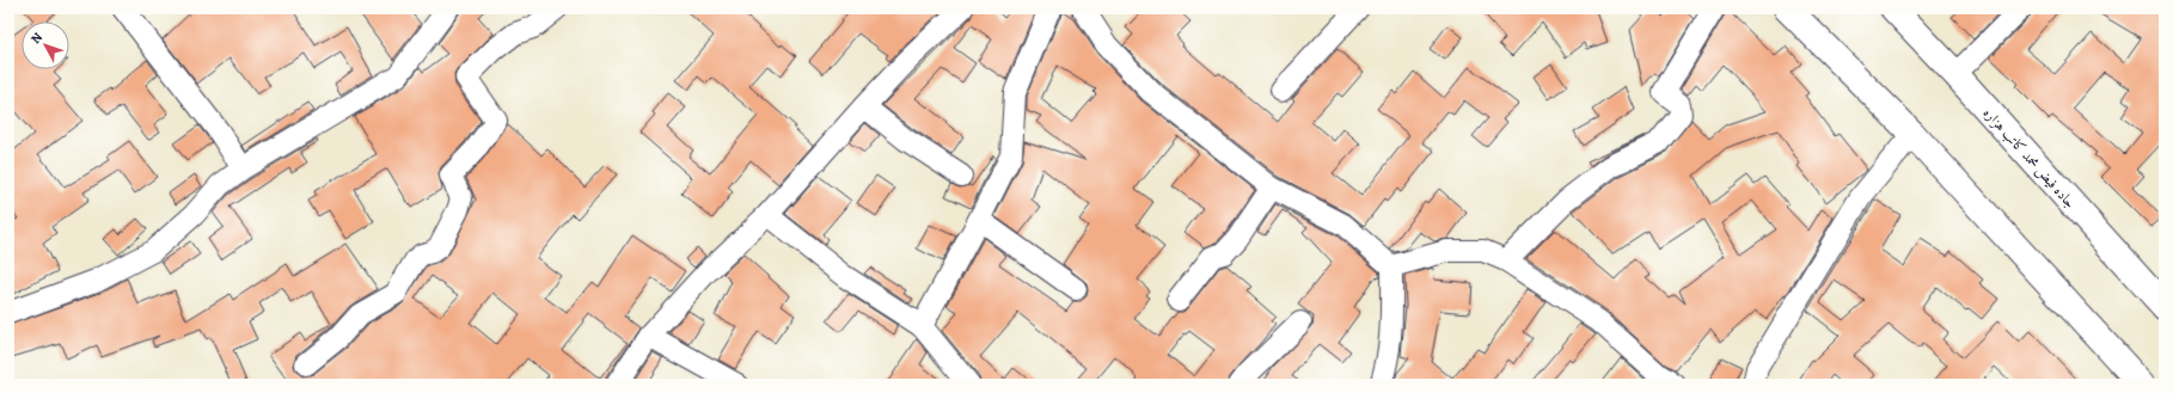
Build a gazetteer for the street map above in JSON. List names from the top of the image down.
{
  "streets": {
    "main road": ["جاده فیض محمد کاتب هزاره"]
  },
  "north": "top left"
}
